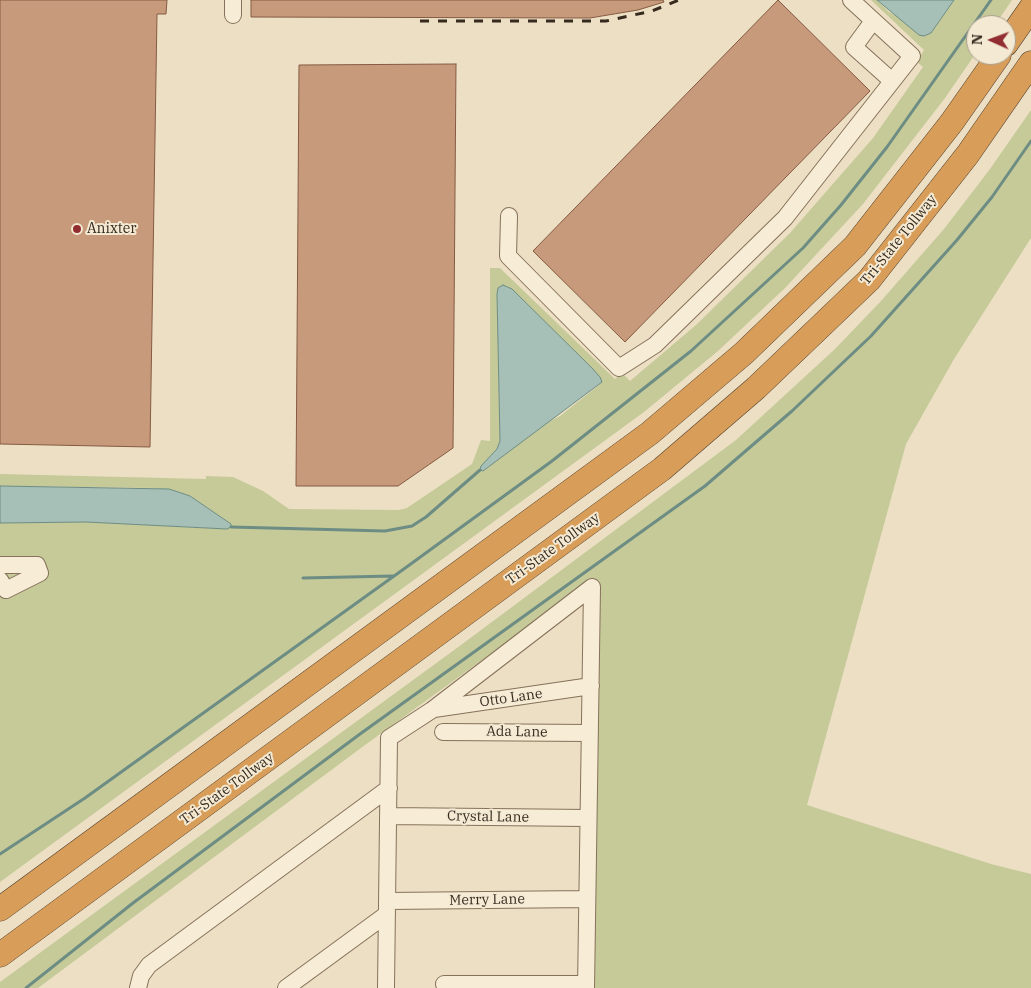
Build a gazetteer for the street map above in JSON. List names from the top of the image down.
{
  "streets": {
    "highway": ["Tri-State Tollway"],
    "lane": [
      "Otto Lane",
      "Ada Lane",
      "Crystal Lane",
      "Merry Lane"
    ]
  },
  "places": ["Anixter"],
  "north": "left"
}
